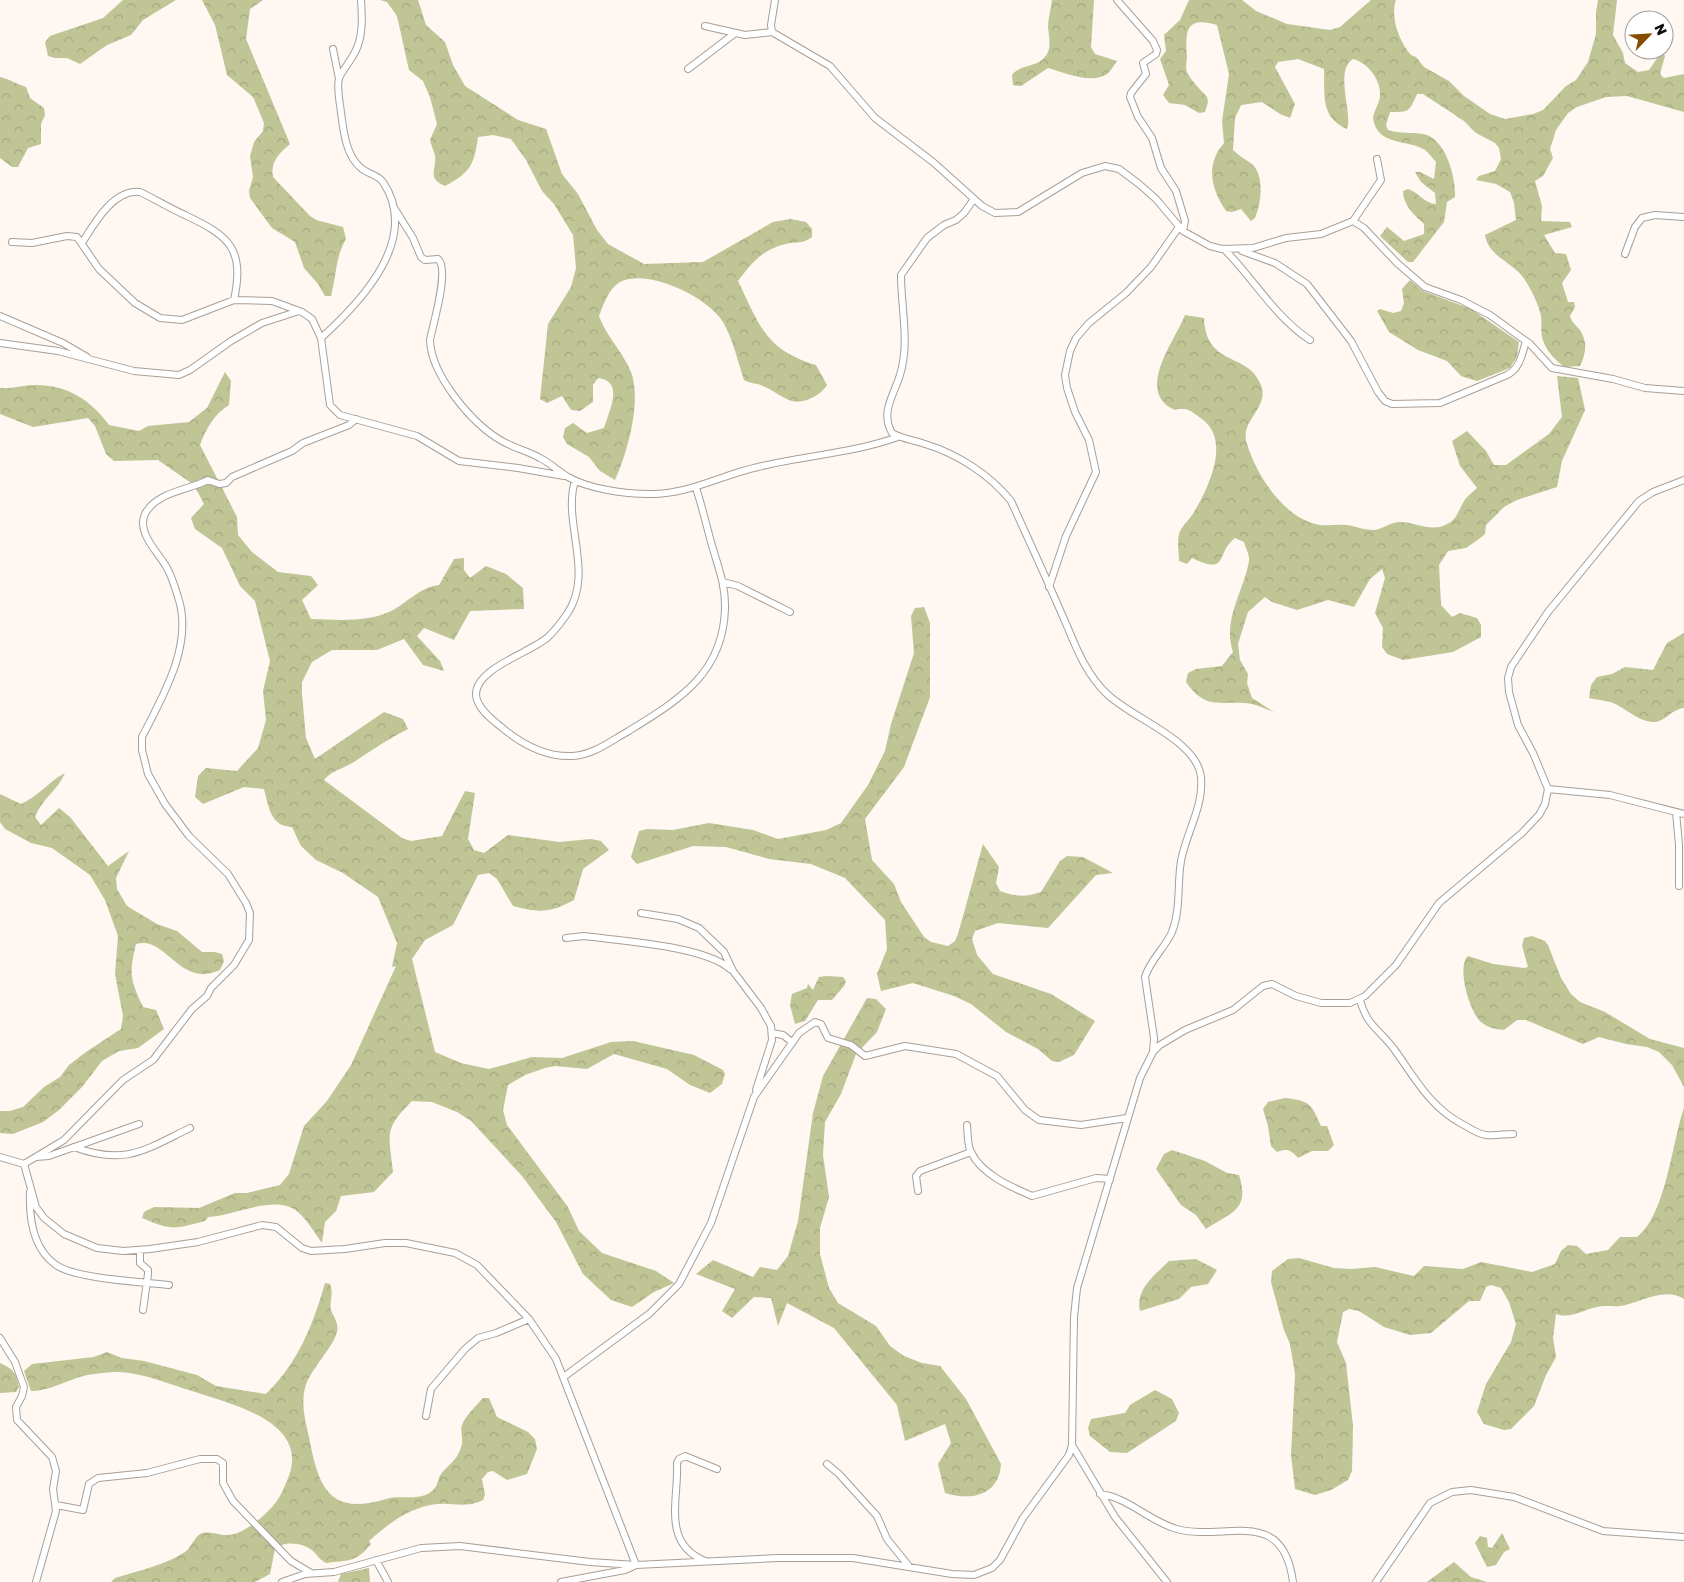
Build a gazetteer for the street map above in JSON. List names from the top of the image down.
{
  "north": "top right"
}
